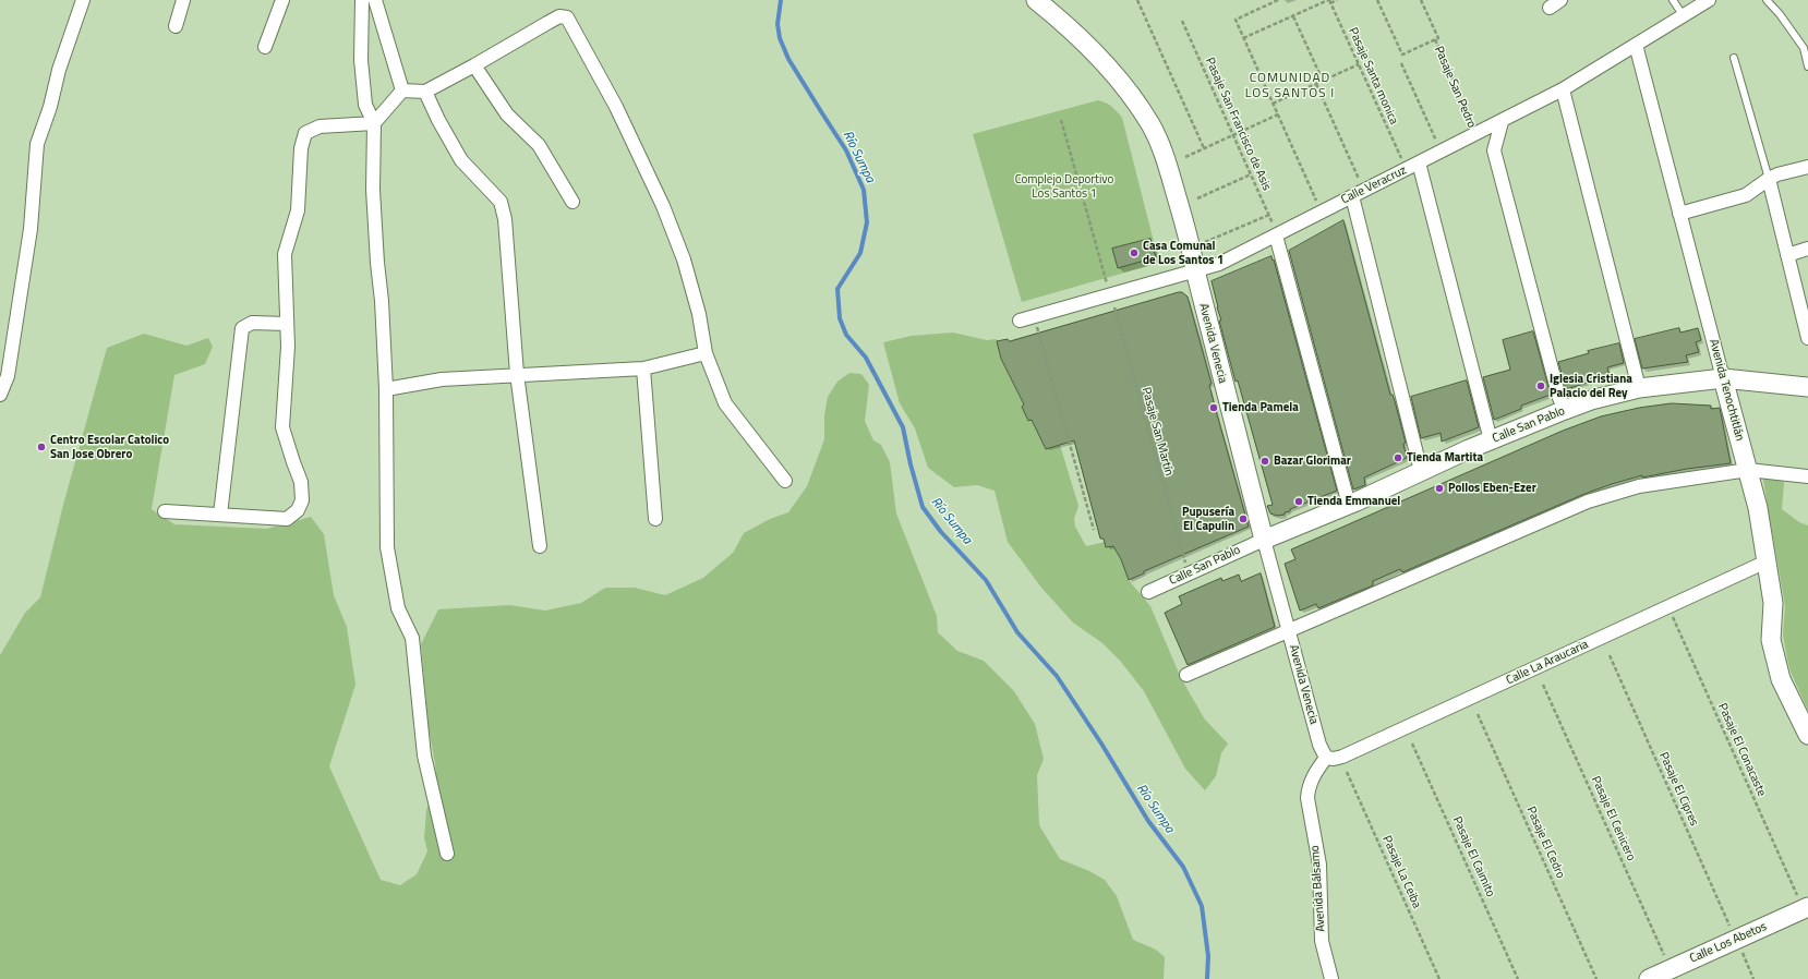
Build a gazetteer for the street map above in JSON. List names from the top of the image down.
{
  "streets": {
    "street": [
      "Calle Veracruz",
      "Avenida Venecia",
      "Avenida Tenochtitlán",
      "Calle San Pablo",
      "Calle La Araucaria",
      "Avenida Bálsamo",
      "Calle Los Abetos"
    ],
    "path": [
      "Pasaje Santa monica",
      "Pasaje San Pedro",
      "Pasaje San Francisco de Asis",
      "Pasaje San Martín",
      "Pasaje El Conacaste",
      "Pasaje El Cipres",
      "Pasaje El Cenicero",
      "Pasaje El Cedro",
      "Pasaje El Caimito",
      "Pasaje La Ceiba"
    ]
  },
  "crossings": [
    ["Pasaje San Pedro", "Calle Veracruz"],
    ["Pasaje San Francisco de Asis", "Calle Veracruz"],
    ["Calle Veracruz", "Avenida Venecia"],
    ["Calle Veracruz", "Avenida Tenochtitlán"],
    ["Calle Veracruz", "Pasaje San Martín"],
    ["Avenida Venecia", "Calle San Pablo"],
    ["Avenida Venecia", "Calle La Araucaria"],
    ["Avenida Venecia", "Avenida Bálsamo"],
    ["Avenida Tenochtitlán", "Calle San Pablo"],
    ["Avenida Tenochtitlán", "Calle La Araucaria"],
    ["Calle San Pablo", "Pasaje San Martín"],
    ["Calle La Araucaria", "Pasaje El Conacaste"],
    ["Calle La Araucaria", "Avenida Bálsamo"],
    ["Pasaje El Conacaste", "Calle Los Abetos"]
  ],
  "districts": ["COMUNIDAD LOS SANTOS I"],
  "water": ["Río Sumpa"],
  "parks": ["Complejo Deportivo Los Santos 1"],
  "places": [
    "Casa Comunal de Los Santos 1",
    "Iglesia Cristiana Palacio del Rey",
    "Tienda Pamela",
    "Centro Escolar Catolico San Jose Obrero",
    "Tienda Martita",
    "Bazar Glorimar",
    "Pollos Eben-Ezer",
    "Tienda Emmanuel",
    "Pupusería El Capulin"
  ]
}
